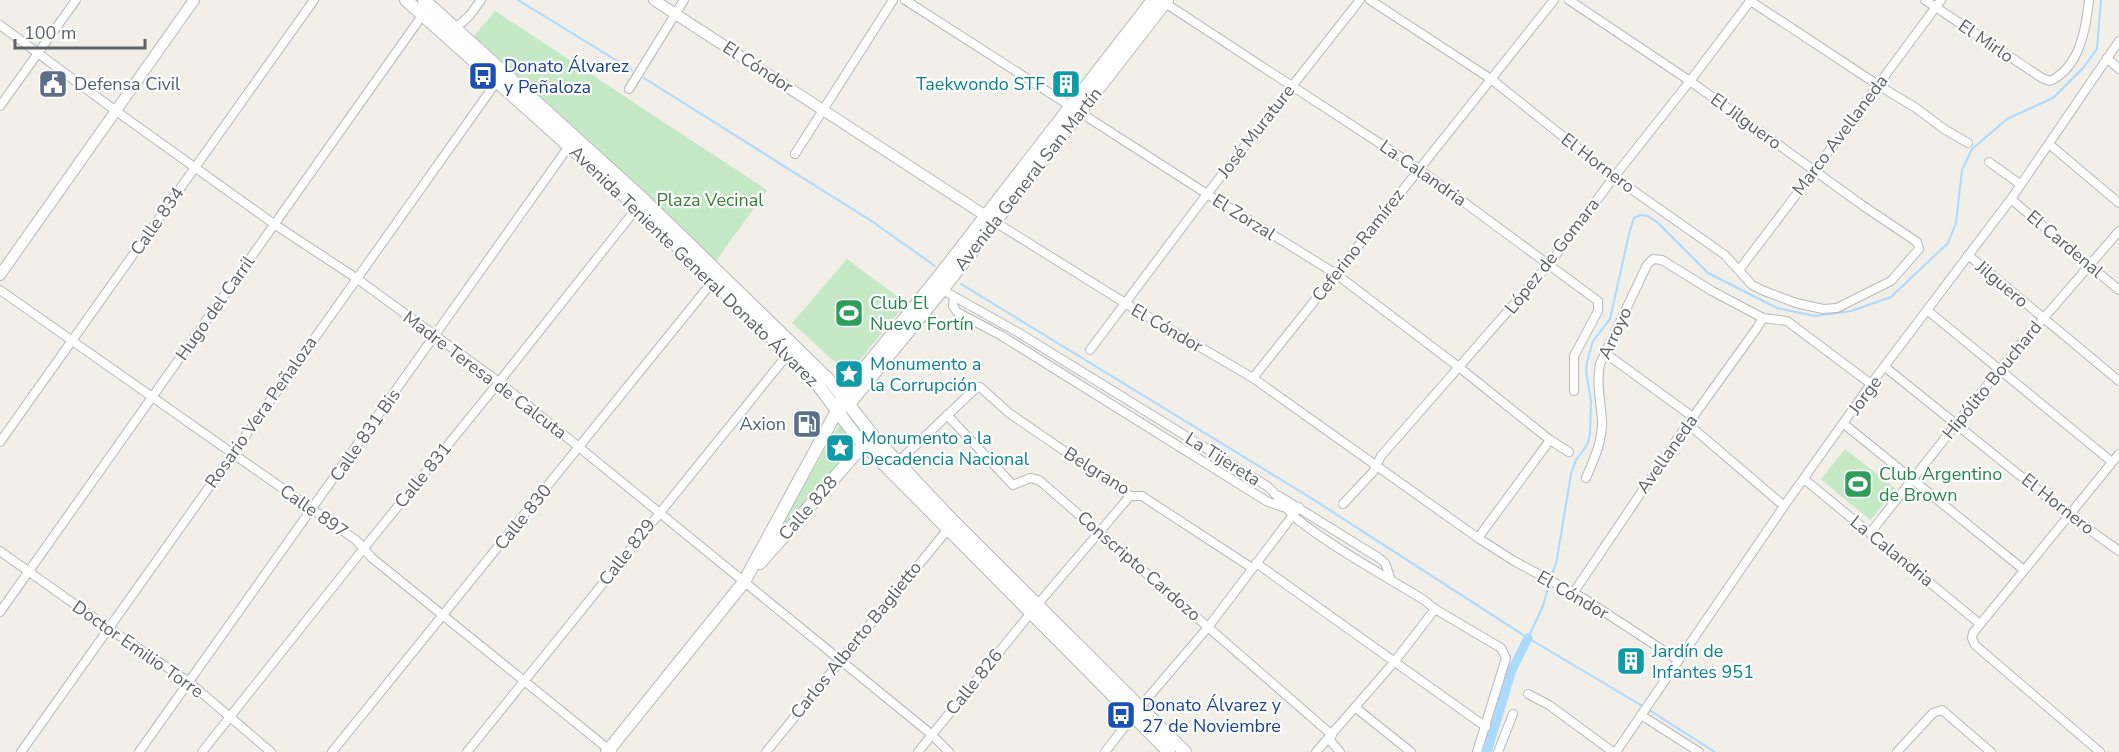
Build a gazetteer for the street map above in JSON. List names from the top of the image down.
{
  "streets": {
    "main road": ["Avenida General San Martín", "Avenida Teniente General Donato Álvarez", "Calle 828"],
    "street": [
      "El Mirlo",
      "El Cóndor",
      "El Jilguero",
      "José Murature",
      "Marco Avellaneda",
      "El Hornero",
      "La Calandria",
      "El Zorzal",
      "Calle 834",
      "El Cardenal",
      "Ceferino Ramírez",
      "López de Gomara",
      "Jilguero",
      "Hugo del Carril",
      "Arroyo",
      "Madre Teresa de Calcuta",
      "Hipólito Bouchard",
      "Jorge",
      "Rosario Vera Peñaloza",
      "Calle 831 Bis",
      "Avellaneda",
      "La Tijereta",
      "Belgrano",
      "Calle 831",
      "Calle 897",
      "Calle 830",
      "Calle 829",
      "Conscripto Cardozo",
      "Carlos Alberto Baglietto",
      "Doctor Emilio Torre",
      "Calle 826"
    ]
  },
  "crossings": [
    ["El Mirlo", "Marco Avellaneda"],
    ["El Cóndor", "José Murature"],
    ["El Cóndor", "Avenida General San Martín"],
    ["El Cóndor", "Ceferino Ramírez"],
    ["El Cóndor", "López de Gomara"],
    ["El Cóndor", "Jorge"],
    ["El Cóndor", "Avellaneda"],
    ["El Jilguero", "Marco Avellaneda"],
    ["El Jilguero", "El Hornero"],
    ["El Jilguero", "López de Gomara"],
    ["José Murature", "La Calandria"],
    ["José Murature", "El Zorzal"],
    ["Marco Avellaneda", "El Hornero"],
    ["El Hornero", "Ceferino Ramírez"],
    ["El Hornero", "López de Gomara"],
    ["El Hornero", "Hipólito Bouchard"],
    ["El Hornero", "Jorge"],
    ["La Calandria", "Avenida General San Martín"],
    ["La Calandria", "Ceferino Ramírez"],
    ["La Calandria", "López de Gomara"],
    ["La Calandria", "Hipólito Bouchard"],
    ["La Calandria", "Jorge"],
    ["Avenida General San Martín", "El Zorzal"],
    ["Avenida General San Martín", "Avenida Teniente General Donato Álvarez"],
    ["Avenida General San Martín", "Madre Teresa de Calcuta"],
    ["Avenida General San Martín", "La Tijereta"],
    ["Avenida General San Martín", "Calle 828"],
    ["Avenida General San Martín", "Calle 897"],
    ["El Zorzal", "Ceferino Ramírez"],
    ["El Zorzal", "López de Gomara"],
    ["Calle 834", "Madre Teresa de Calcuta"],
    ["Calle 834", "Calle 897"],
    ["El Cardenal", "Hipólito Bouchard"],
    ["El Cardenal", "Jorge"],
    ["Avenida Teniente General Donato Álvarez", "Hugo del Carril"],
    ["Avenida Teniente General Donato Álvarez", "Rosario Vera Peñaloza"],
    ["Avenida Teniente General Donato Álvarez", "Calle 831 Bis"],
    ["Avenida Teniente General Donato Álvarez", "Calle 831"],
    ["Avenida Teniente General Donato Álvarez", "Calle 828"],
    ["Avenida Teniente General Donato Álvarez", "Calle 830"],
    ["Avenida Teniente General Donato Álvarez", "Calle 829"],
    ["Avenida Teniente General Donato Álvarez", "Carlos Alberto Baglietto"],
    ["Avenida Teniente General Donato Álvarez", "Calle 826"],
    ["Jilguero", "Hipólito Bouchard"],
    ["Jilguero", "Jorge"],
    ["Hugo del Carril", "Madre Teresa de Calcuta"],
    ["Hugo del Carril", "Calle 897"],
    ["Hugo del Carril", "Doctor Emilio Torre"],
    ["Arroyo", "Avellaneda"],
    ["Madre Teresa de Calcuta", "Rosario Vera Peñaloza"],
    ["Madre Teresa de Calcuta", "Calle 831 Bis"],
    ["Madre Teresa de Calcuta", "Calle 831"],
    ["Madre Teresa de Calcuta", "Calle 828"],
    ["Madre Teresa de Calcuta", "Calle 830"],
    ["Madre Teresa de Calcuta", "Calle 829"],
    ["Madre Teresa de Calcuta", "Carlos Alberto Baglietto"],
    ["Madre Teresa de Calcuta", "Calle 826"],
    ["Rosario Vera Peñaloza", "Calle 897"],
    ["Rosario Vera Peñaloza", "Doctor Emilio Torre"],
    ["Calle 831 Bis", "Calle 897"],
    ["Calle 831 Bis", "Doctor Emilio Torre"],
    ["La Tijereta", "Belgrano"],
    ["Belgrano", "Conscripto Cardozo"],
    ["Calle 831", "Calle 897"],
    ["Calle 831", "Doctor Emilio Torre"],
    ["Calle 897", "Calle 830"],
    ["Calle 897", "Calle 829"]
  ],
  "parks": ["Plaza Vecinal"],
  "places": {
    "bus stop": ["Donato Álvarez y Peñaloza", "Donato Álvarez y 27 de Noviembre"],
    "public building": ["Defensa Civil"],
    "building": ["Taekwondo STF", "Jardín de Infantes 951"],
    "sports": ["Club El Nuevo Fortín", "Club Argentino de Brown"],
    "place": ["Monumento a la Corrupción", "Monumento a la Decadencia Nacional"],
    "fuel station": ["Axion"]
  },
  "scale_bar": "100 m"
}
